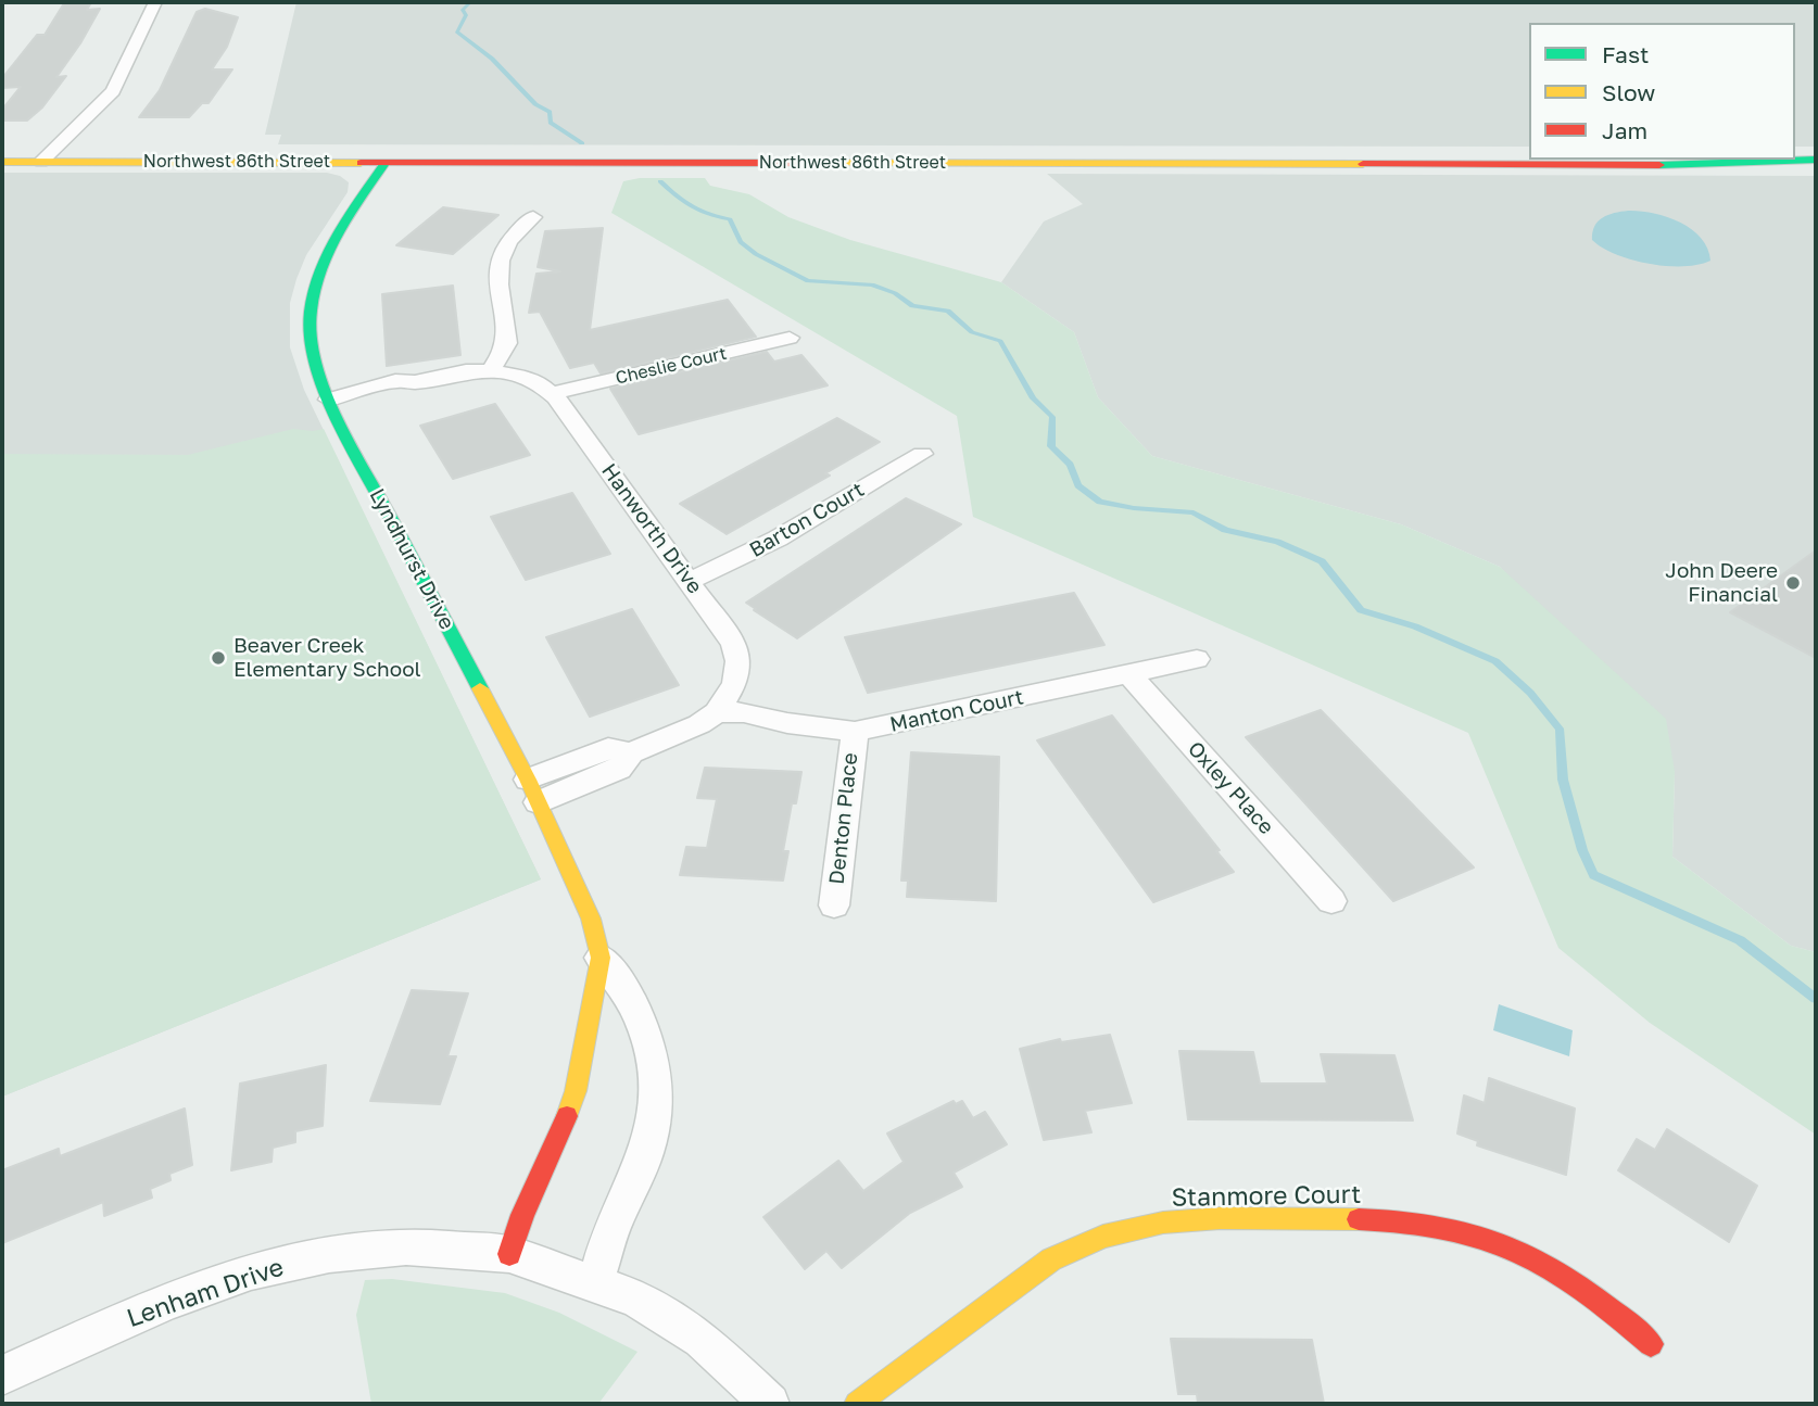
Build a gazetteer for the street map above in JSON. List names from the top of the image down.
{
  "streets": {
    "main road": ["Northwest 86th Street", "Lyndhurst Drive", "Stanmore Court"],
    "street": [
      "Cheslie Court",
      "Barton Court",
      "Hanworth Drive",
      "Manton Court",
      "Oxley Place",
      "Denton Place",
      "Lenham Drive"
    ]
  },
  "crossings": [
    ["Northwest 86th Street", "Lyndhurst Drive"],
    ["Cheslie Court", "Hanworth Drive"],
    ["Barton Court", "Hanworth Drive"],
    ["Hanworth Drive", "Lyndhurst Drive"],
    ["Hanworth Drive", "Manton Court"],
    ["Lyndhurst Drive", "Lenham Drive"],
    ["Manton Court", "Oxley Place"],
    ["Manton Court", "Denton Place"]
  ],
  "places": ["John Deere Financial", "Beaver Creek Elementary School"],
  "legend": ["Fast", "Slow", "Jam"]
}
